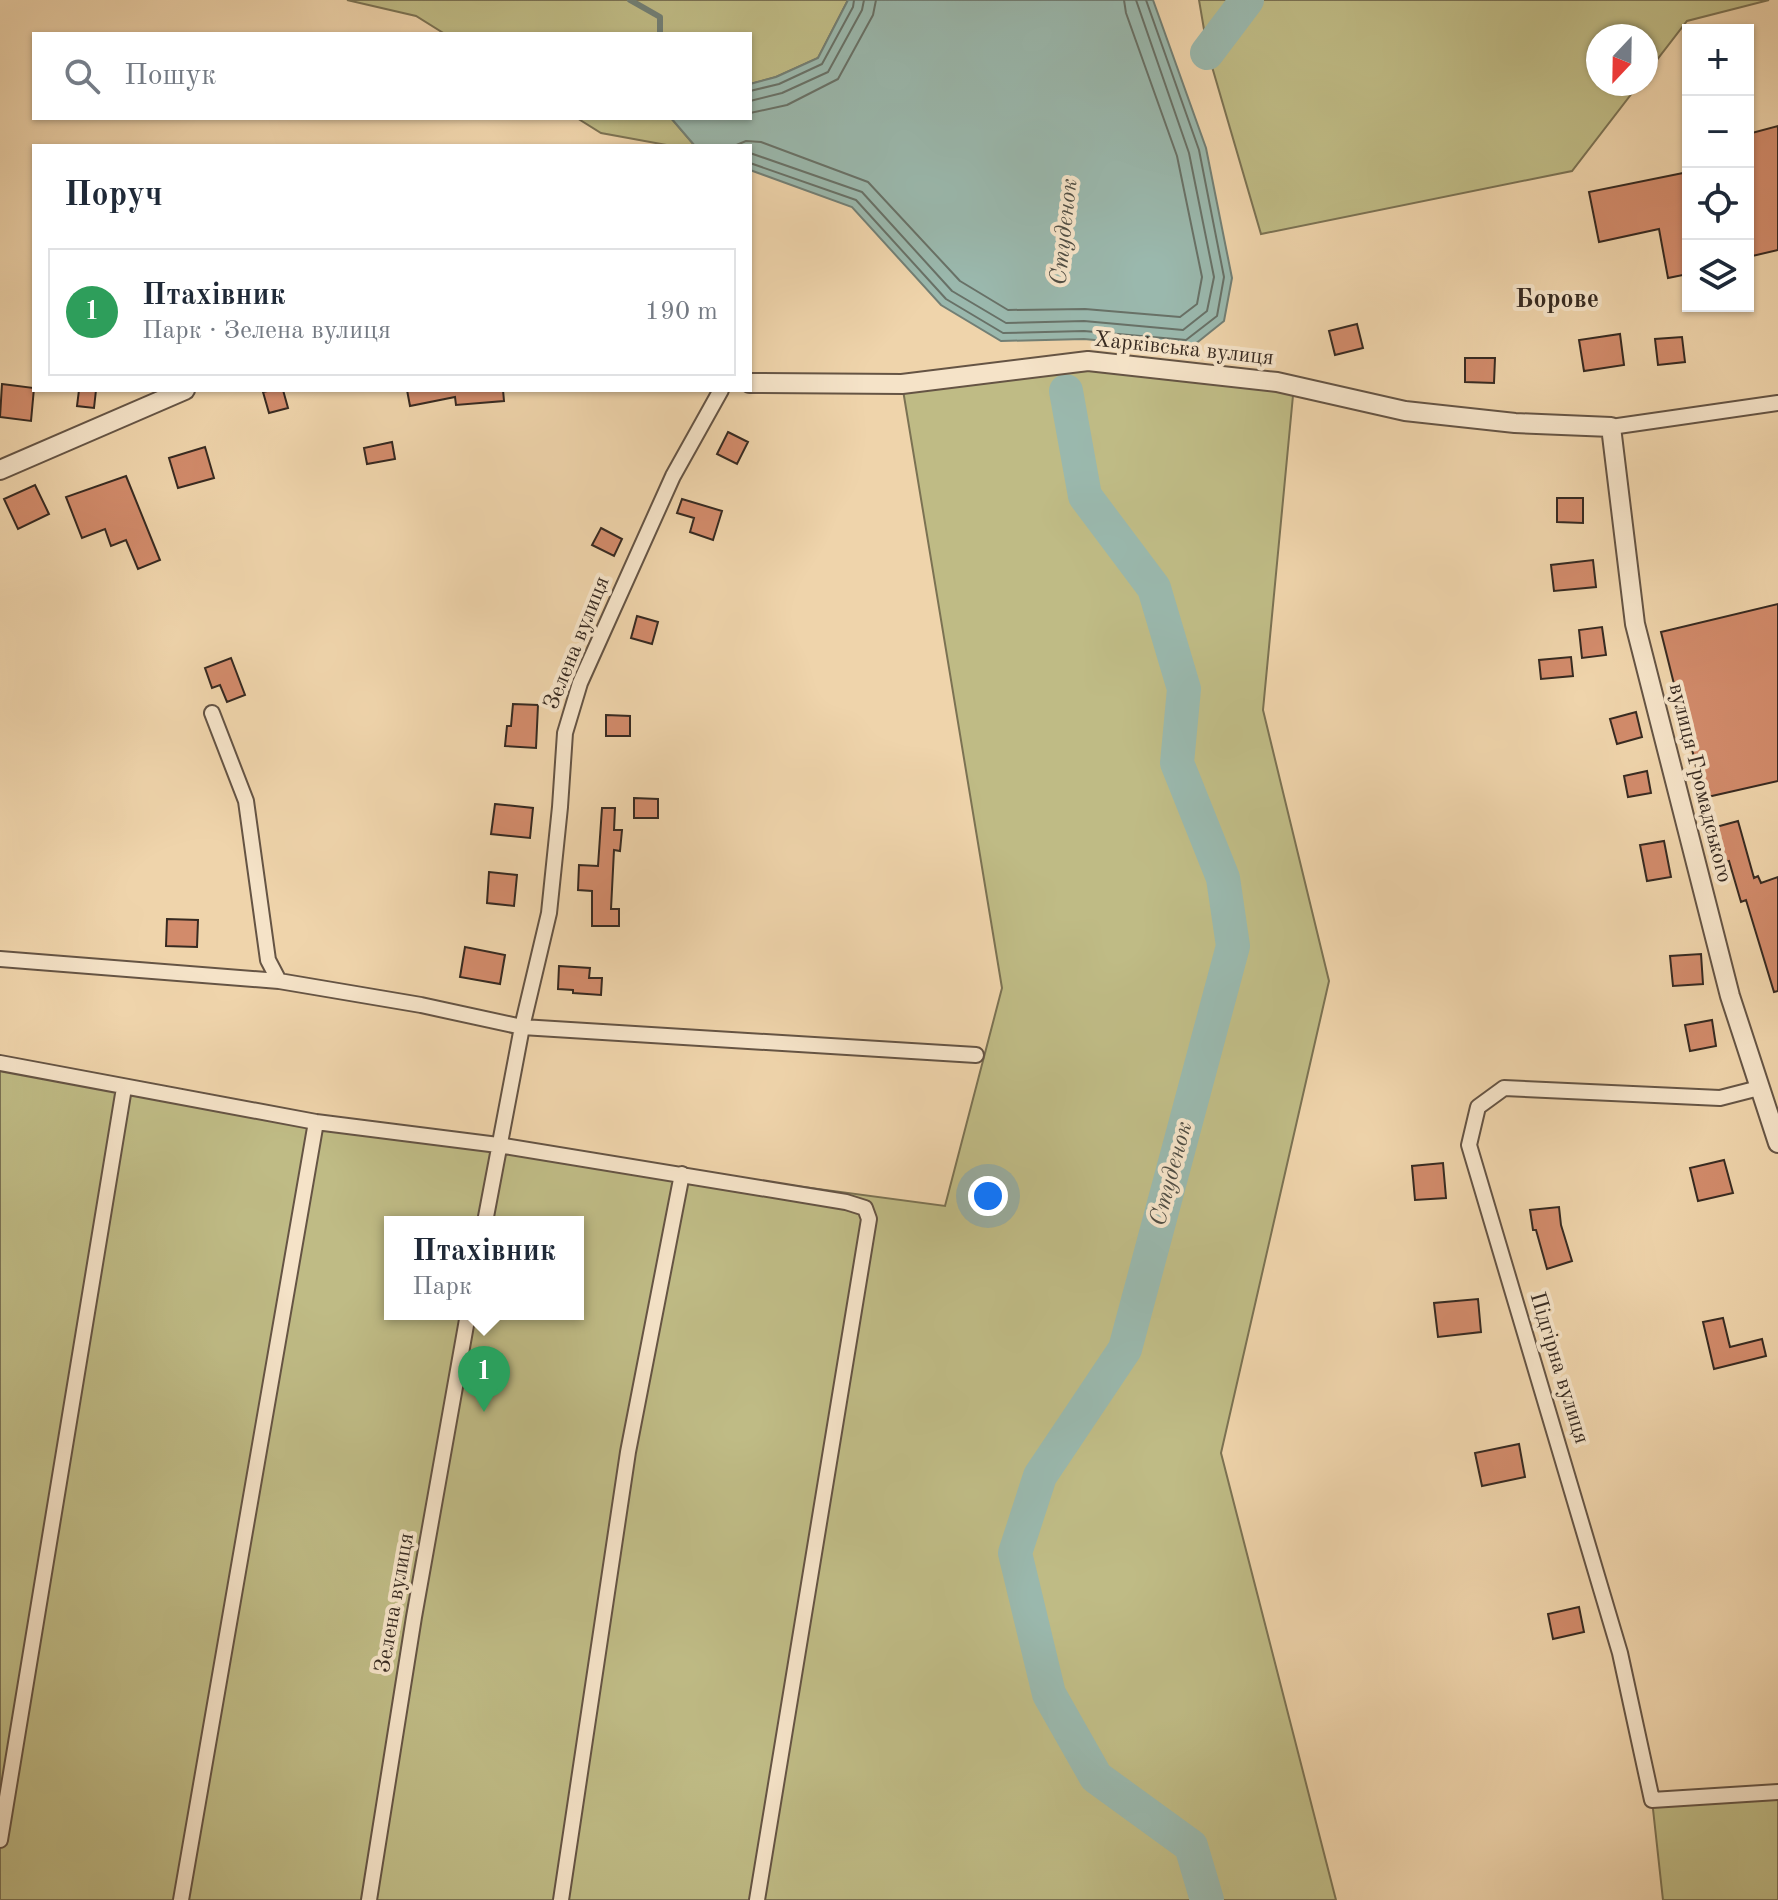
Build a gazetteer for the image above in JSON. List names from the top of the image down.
{
  "streets": {
    "street": [
      "Харківська вулиця",
      "Зелена вулиця",
      "вулиця Громадського",
      "Підгірна вулиця"
    ]
  },
  "crossings": [
    ["Харківська вулиця", "вулиця Громадського"],
    ["вулиця Громадського", "Підгірна вулиця"]
  ],
  "districts": ["Борове"],
  "water": ["Студенок"],
  "north": "bottom",
  "page": {
    "map_buttons": ["+", "−"],
    "search": "Пошук",
    "heading": "Поруч",
    "list": [
      {
        "mark": "1",
        "name": "Птахівник",
        "note": "Парк · Зелена вулиця",
        "value": "190 m"
      }
    ],
    "popup": ["Птахівник", "Парк"],
    "pins": "1"
  }
}
